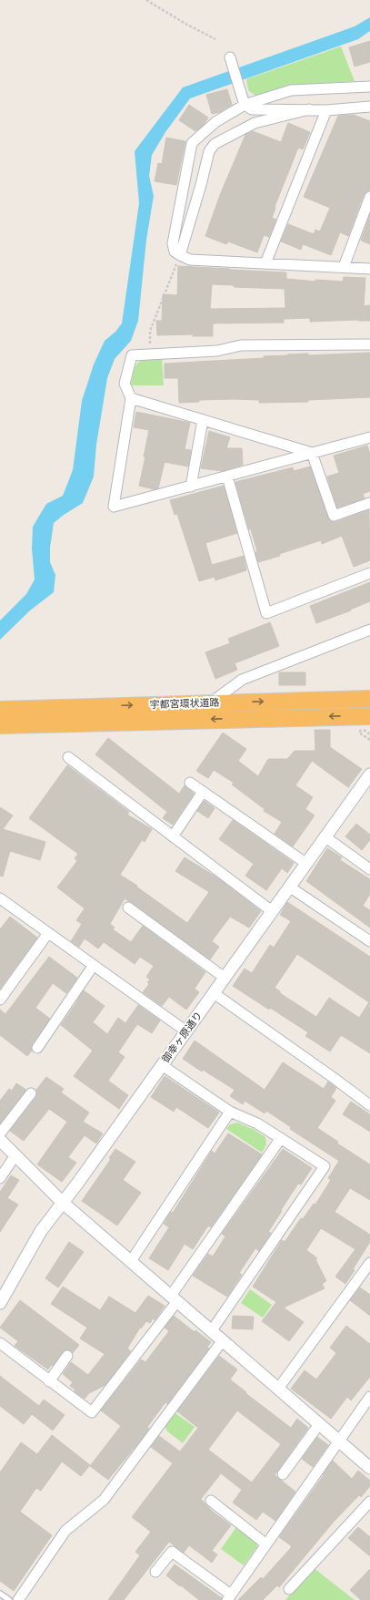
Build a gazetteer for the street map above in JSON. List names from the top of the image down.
{
  "streets": {
    "highway": ["宇都宮環状道路"],
    "street": ["御幸ヶ原通り"]
  }
}
